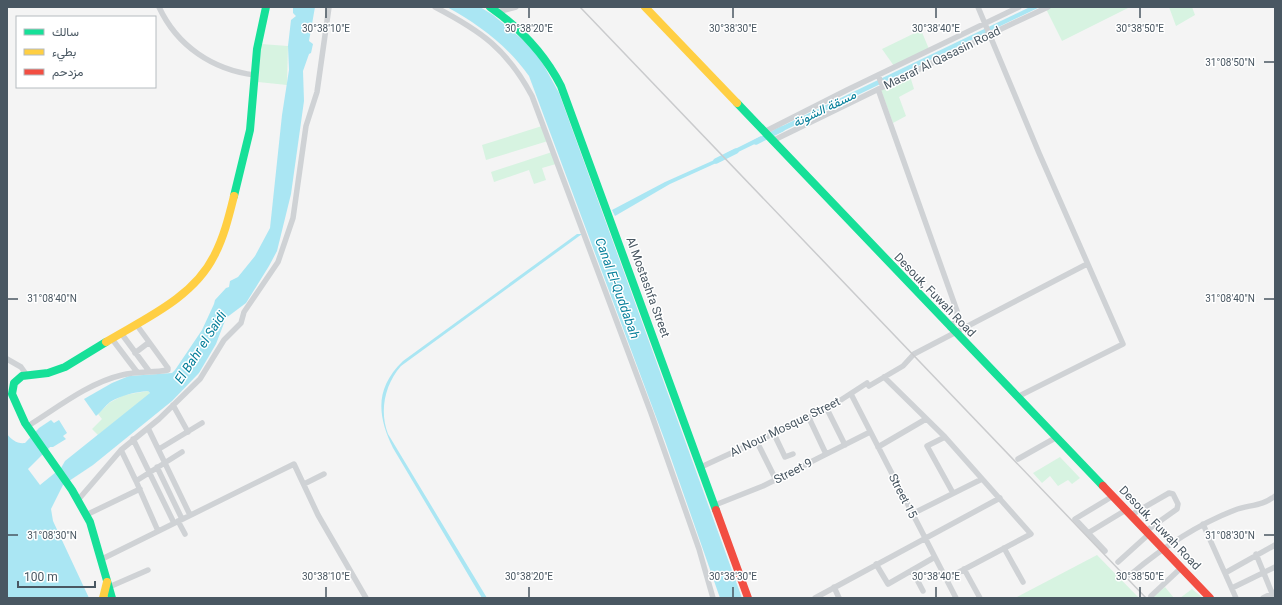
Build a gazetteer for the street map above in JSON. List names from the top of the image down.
{
  "streets": {
    "main road": ["Al Mostashfa Street", "Desouk, Fuwah Road"],
    "street": [
      "Masraf Al Qasasin Road",
      "Al Nour Mosque Street",
      "Street 9",
      "Street 15"
    ]
  },
  "crossings": [
    ["Masraf Al Qasasin Road", "Desouk, Fuwah Road"],
    ["Al Mostashfa Street", "Al Nour Mosque Street"],
    ["Al Mostashfa Street", "Street 9"],
    ["Desouk, Fuwah Road", "Al Nour Mosque Street"],
    ["Al Nour Mosque Street", "Street 15"],
    ["Street 9", "Street 15"]
  ],
  "water": ["مسقة الشونة", "Canal El-Quddabah", "El Bahr el Saidi"],
  "legend": ["سالك", "بطيء", "مزدحم"],
  "scale_bar": "100 m",
  "coordinates": [
    "30°38'10\"E",
    "30°38'20\"E",
    "30°38'30\"E",
    "30°38'40\"E",
    "30°38'50\"E",
    "31°08'50\"N",
    "31°08'40\"N",
    "31°08'30\"N"
  ]
}
